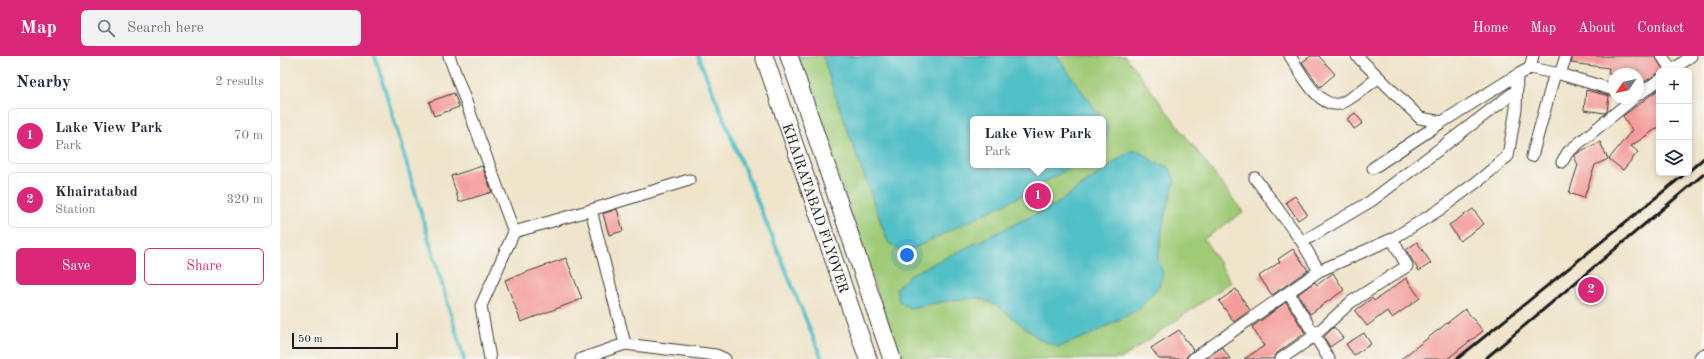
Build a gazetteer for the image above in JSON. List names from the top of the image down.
{
  "streets": {
    "main road": ["KHAIRATABAD FLYOVER"]
  },
  "scale_bar": "50 m",
  "north": "bottom left",
  "page": {
    "header": "Map",
    "search": "Search here",
    "nav": [
      "Home",
      "Map",
      "About",
      "Contact"
    ],
    "heading": ["Nearby", "2 results"],
    "map_buttons": ["+", "−"],
    "list": [
      {
        "mark": "1",
        "name": "Lake View Park",
        "note": "Park",
        "value": "70 m"
      },
      {
        "mark": "2",
        "name": "Khairatabad",
        "note": "Station",
        "value": "320 m"
      }
    ],
    "popup": ["Lake View Park", "Park"],
    "pins": ["1", "2"],
    "buttons": ["Save", "Share"],
    "scale": "50 m"
  }
}
